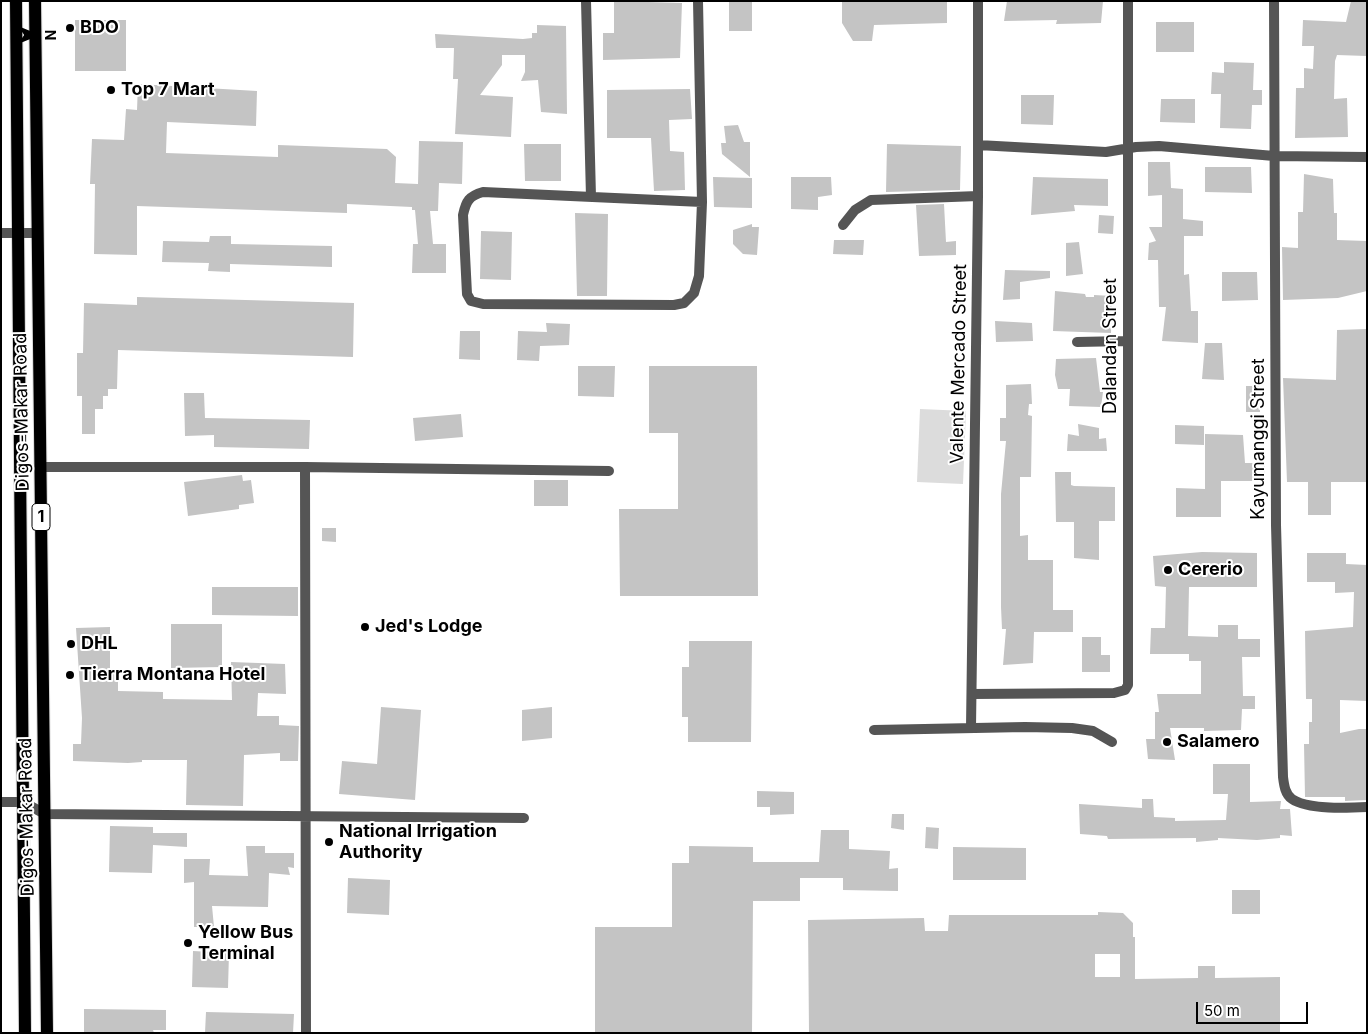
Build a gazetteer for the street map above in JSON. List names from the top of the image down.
{
  "streets": {
    "main road": ["Digos-Makar Road", "1"],
    "street": ["Dalandan Street", "Valente Mercado Street", "Kayumanggi Street"]
  },
  "crossings": [
    ["Dalandan Street", "Valente Mercado Street"]
  ],
  "places": [
    "BDO",
    "Top 7 Mart",
    "Cererio",
    "Jed's Lodge",
    "DHL",
    "Tierra Montana Hotel",
    "Salamero",
    "National Irrigation Authority",
    "Yellow Bus Terminal"
  ],
  "scale_bar": "50 m",
  "north": "right"
}
